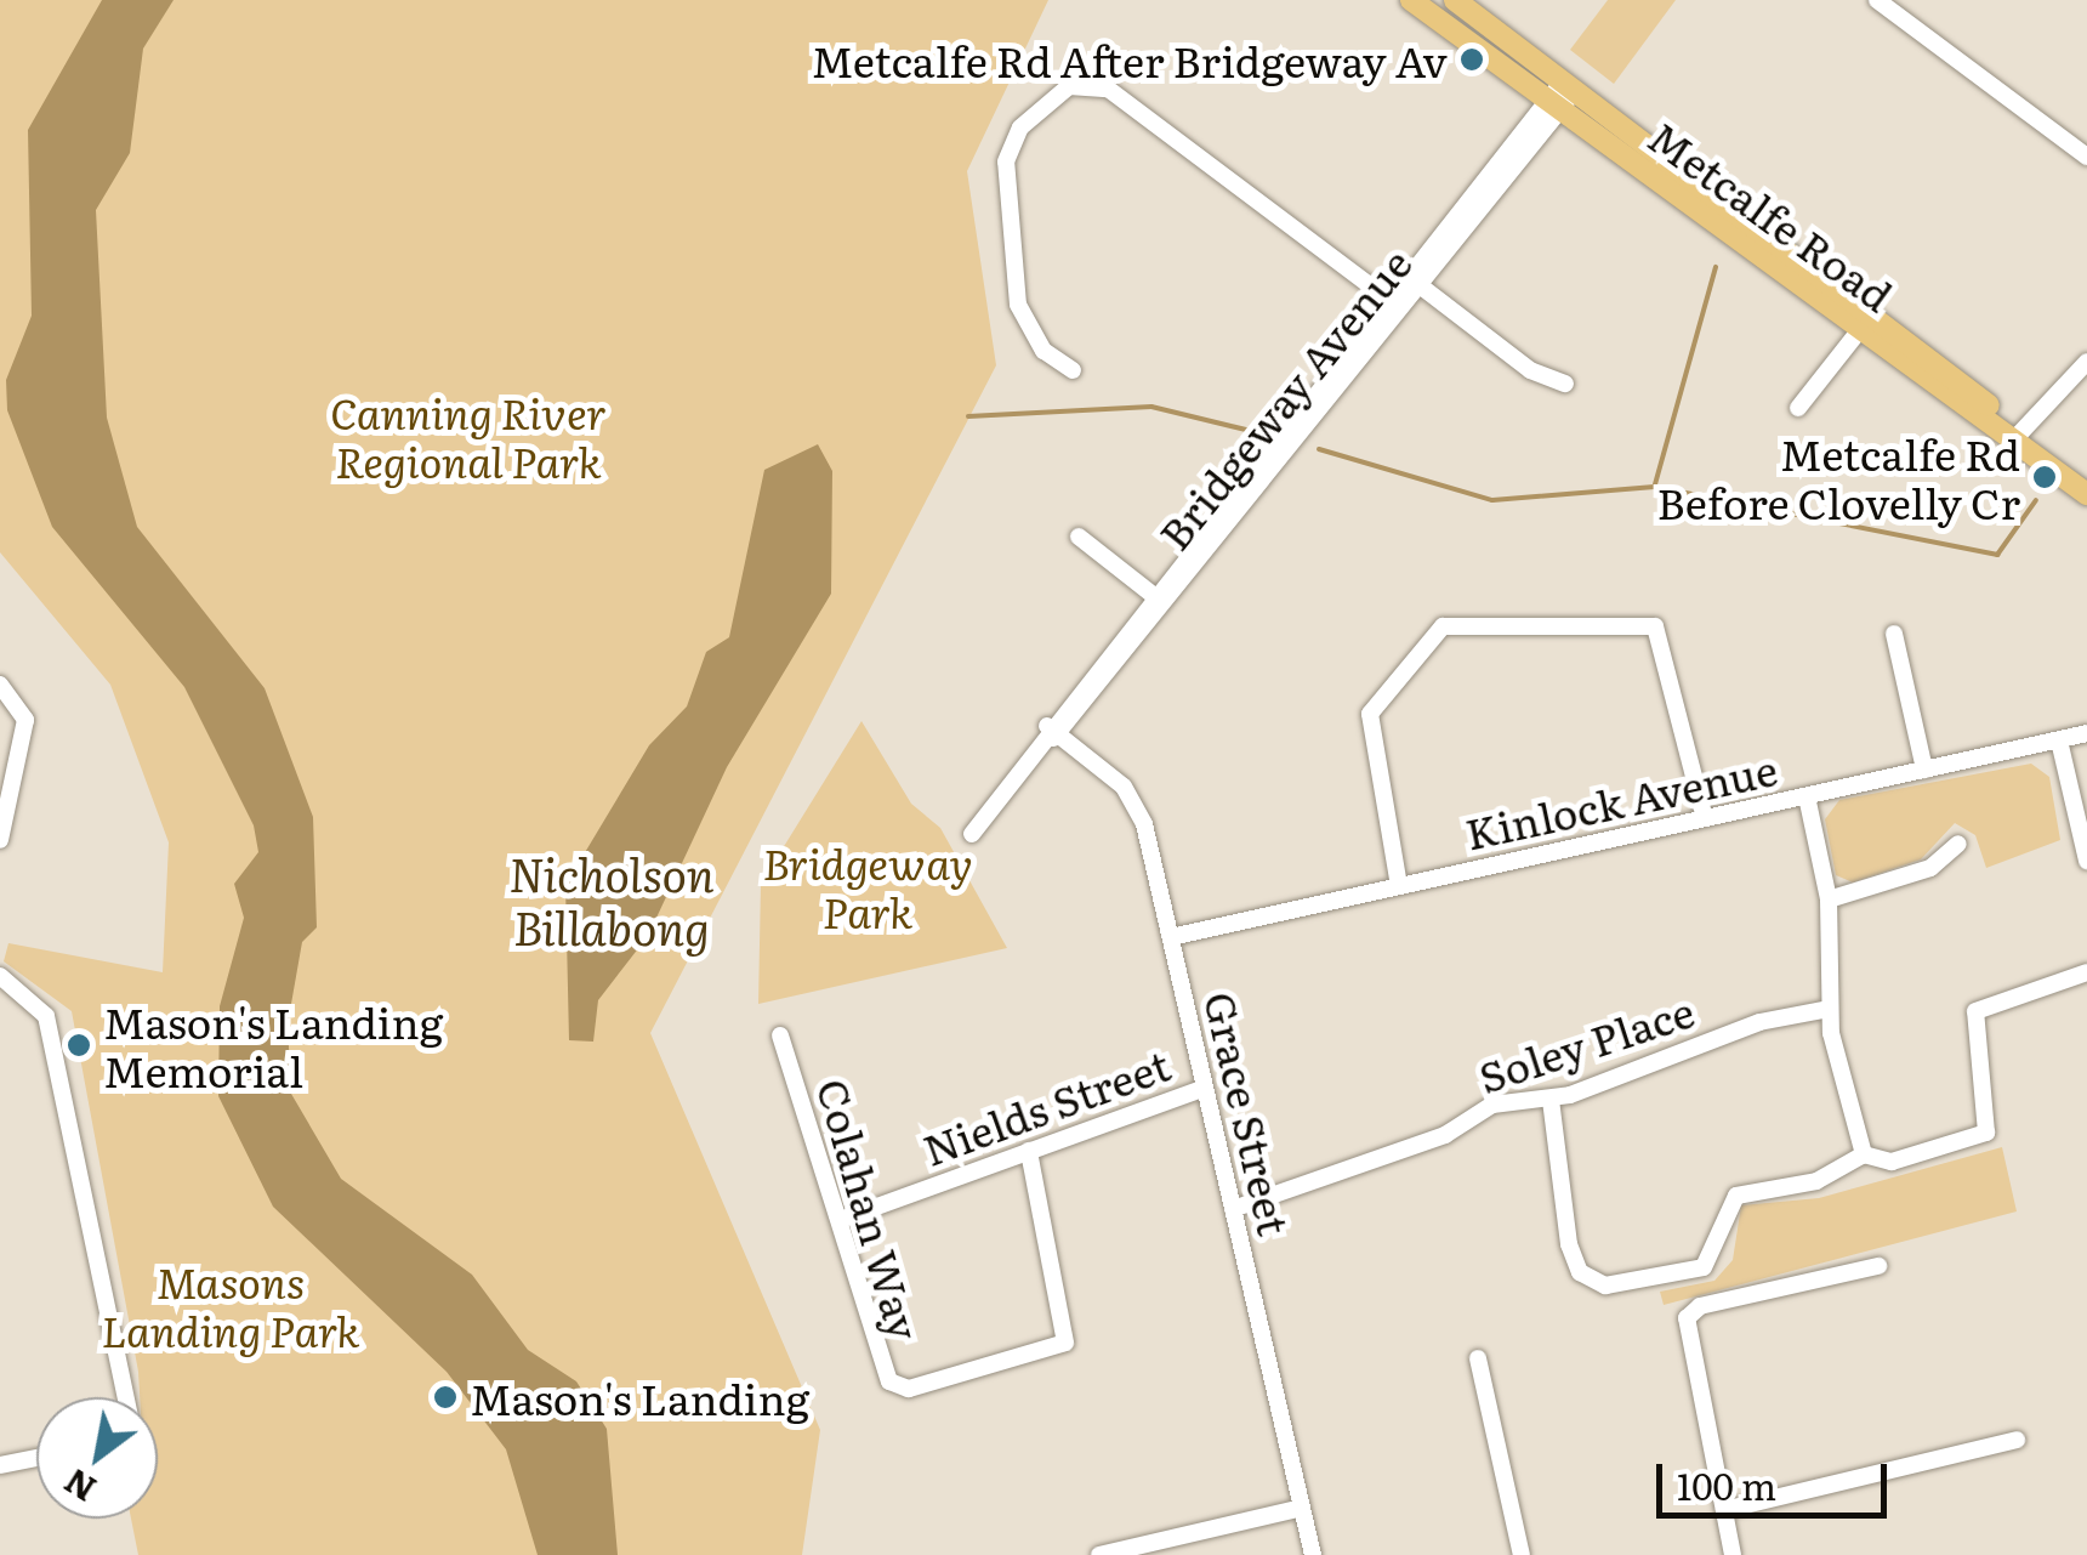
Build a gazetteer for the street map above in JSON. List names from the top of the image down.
{
  "streets": {
    "main road": ["Metcalfe Road"],
    "street": [
      "Bridgeway Avenue",
      "Kinlock Avenue",
      "Soley Place",
      "Nields Street",
      "Grace Street",
      "Colahan Way"
    ]
  },
  "crossings": [
    ["Metcalfe Road", "Bridgeway Avenue"],
    ["Bridgeway Avenue", "Grace Street"],
    ["Kinlock Avenue", "Grace Street"],
    ["Soley Place", "Grace Street"],
    ["Nields Street", "Grace Street"],
    ["Nields Street", "Colahan Way"]
  ],
  "water": ["Nicholson Billabong"],
  "parks": ["Canning River Regional Park", "Bridgeway Park", "Masons Landing Park"],
  "places": [
    "Metcalfe Rd After Bridgeway Av",
    "Metcalfe Rd Before Clovelly Cr",
    "Mason's Landing Memorial",
    "Mason's Landing"
  ],
  "scale_bar": "100 m",
  "north": "bottom left"
}
